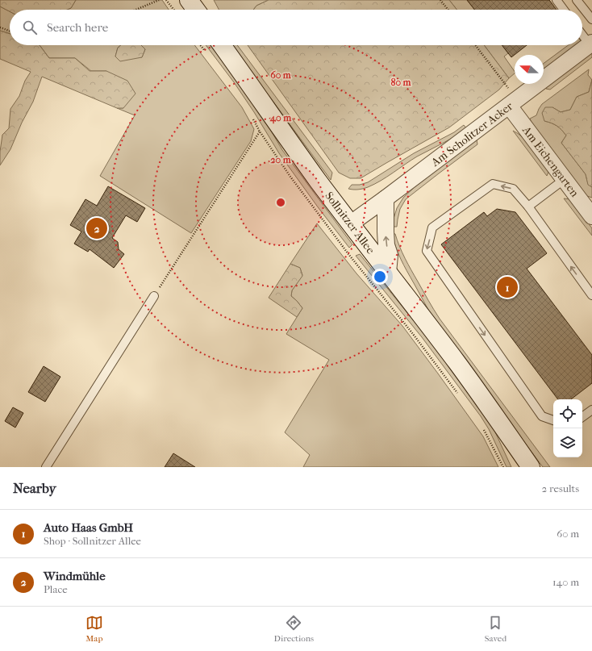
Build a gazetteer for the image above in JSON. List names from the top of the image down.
{
  "streets": {
    "main road": ["Sollnitzer Allee"],
    "street": ["Am Scholitzer Acker", "Am Eichengarten"]
  },
  "crossings": [
    ["Am Scholitzer Acker", "Am Eichengarten"],
    ["Am Scholitzer Acker", "Sollnitzer Allee"]
  ],
  "north": "left",
  "page": {
    "search": "Search here",
    "pins": ["2", "1"],
    "heading": ["Nearby", "2 results"],
    "list": [
      {
        "mark": "1",
        "name": "Auto Haas GmbH",
        "note": "Shop · Sollnitzer Allee",
        "value": "60 m"
      },
      {
        "mark": "2",
        "name": "Windmühle",
        "note": "Place",
        "value": "140 m"
      }
    ],
    "nav": ["Map", "Directions", "Saved"]
  },
  "rings": [
    "60 m",
    "80 m",
    "40 m",
    "20 m"
  ]
}
